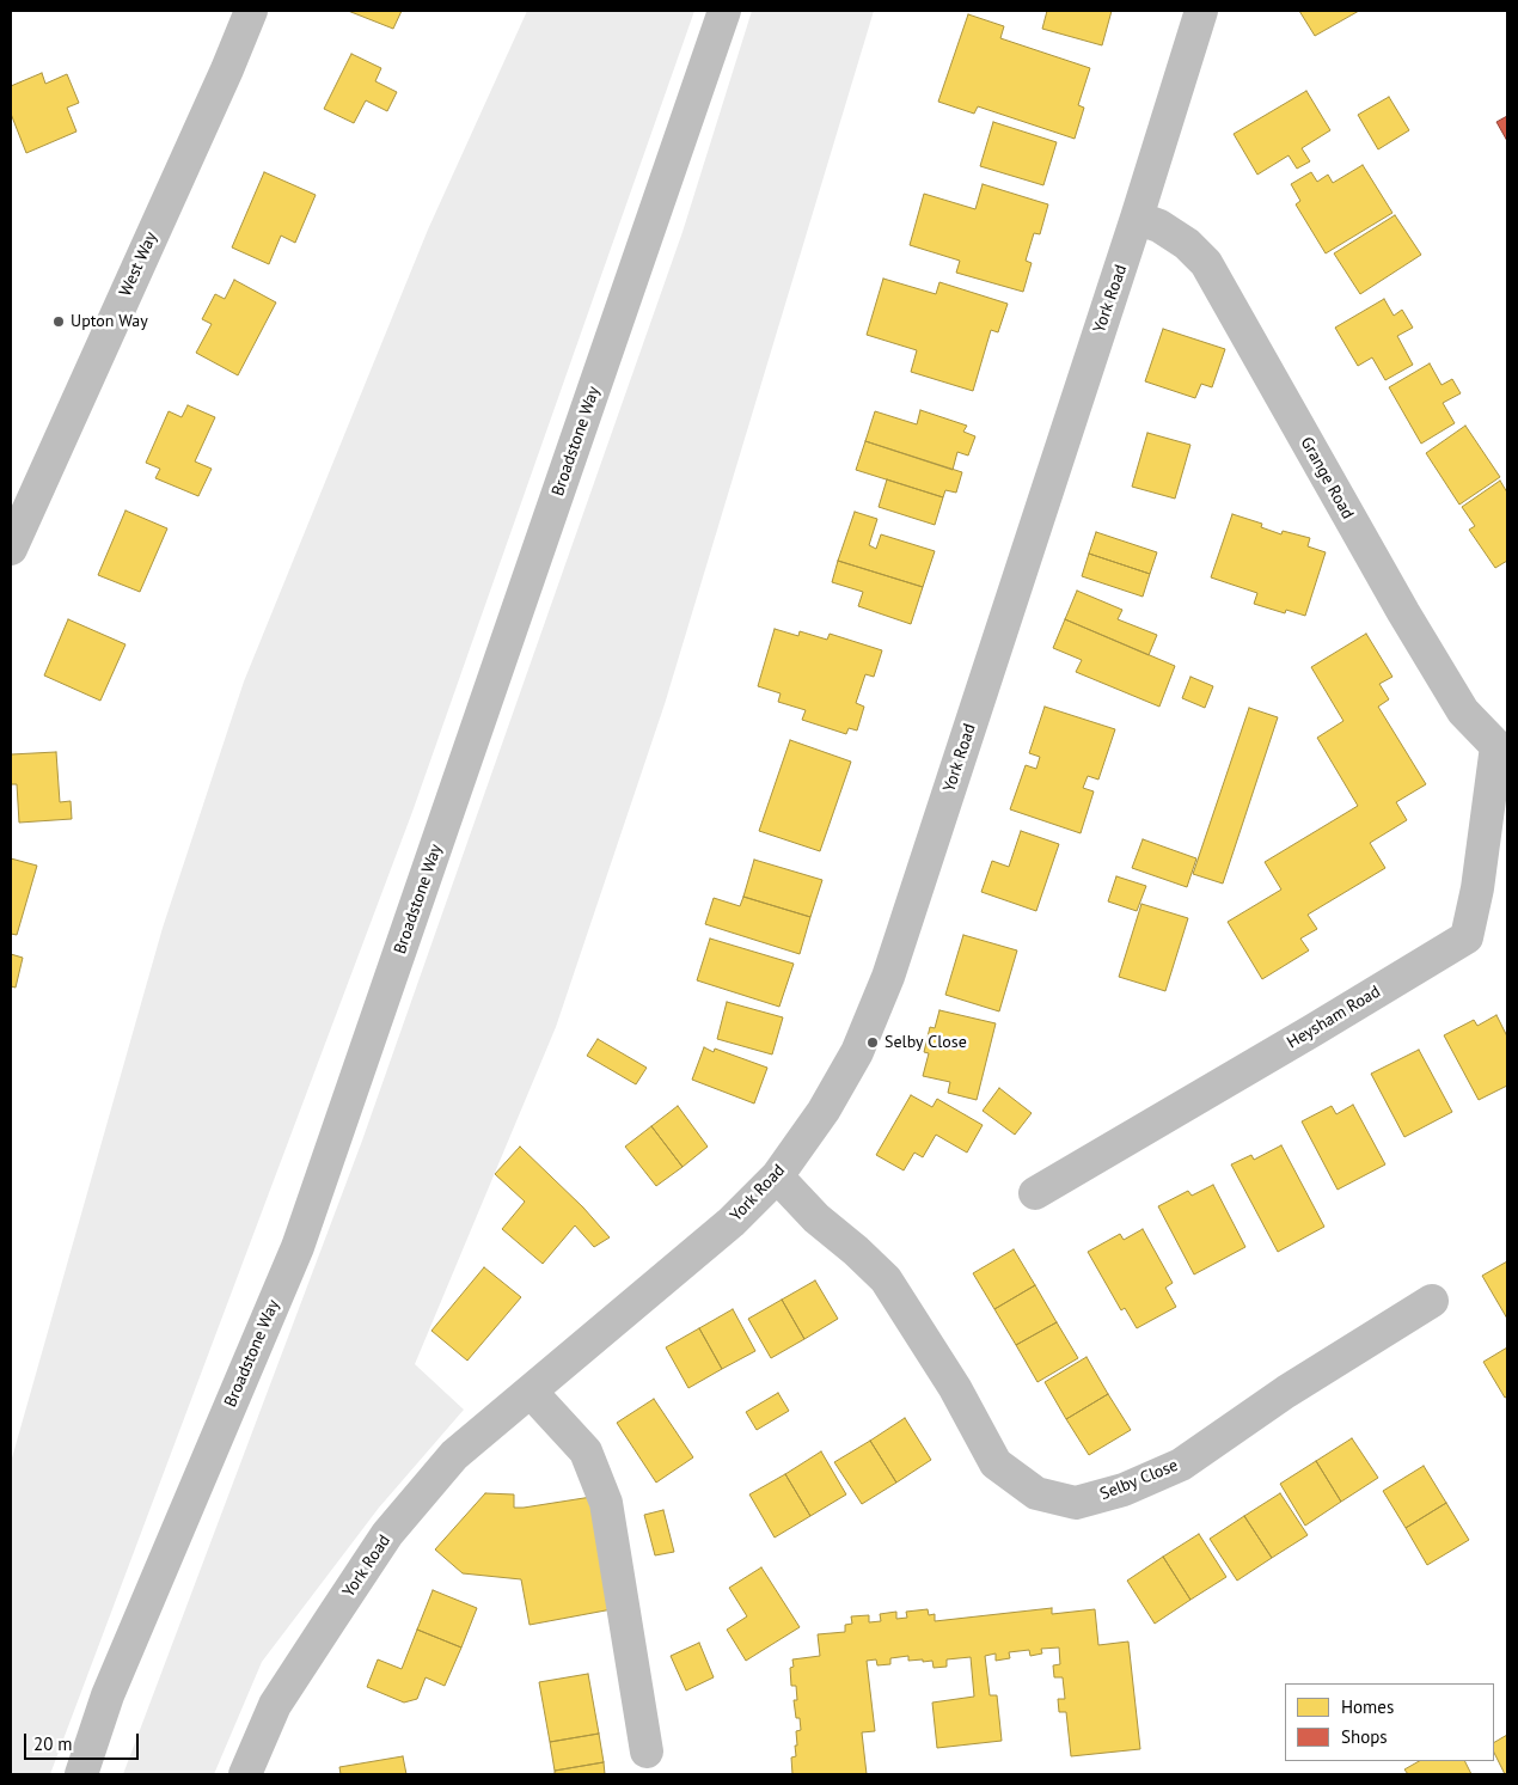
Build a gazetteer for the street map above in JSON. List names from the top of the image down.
{
  "streets": {
    "street": [
      "West Way",
      "York Road",
      "Broadstone Way",
      "Grange Road",
      "Heysham Road",
      "Selby Close"
    ]
  },
  "crossings": [
    ["York Road", "Grange Road"],
    ["York Road", "Selby Close"],
    ["Grange Road", "Heysham Road"]
  ],
  "places": ["Upton Way", "Selby Close"],
  "legend": ["Homes", "Shops"],
  "scale_bar": "20 m"
}
